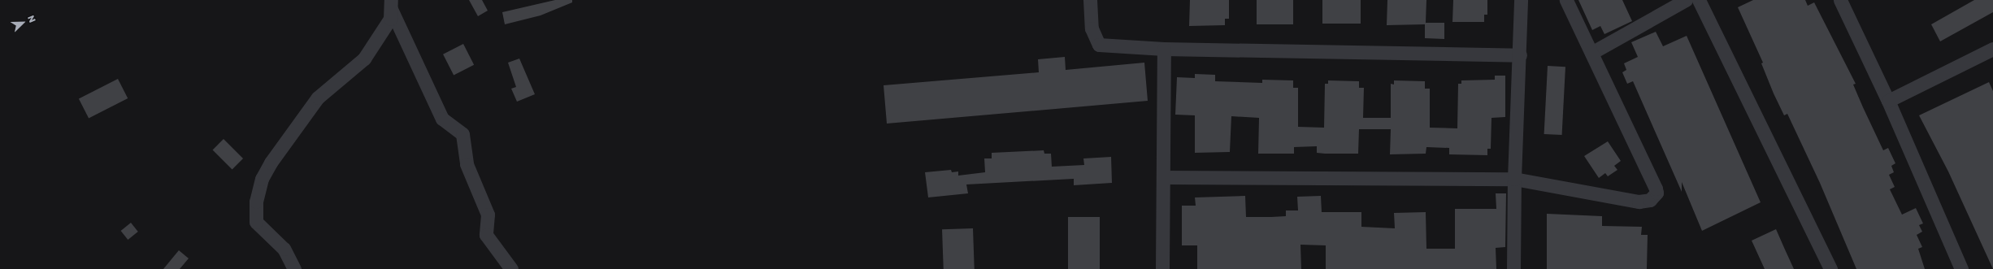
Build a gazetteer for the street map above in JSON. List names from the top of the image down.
{
  "north": "top right"
}
